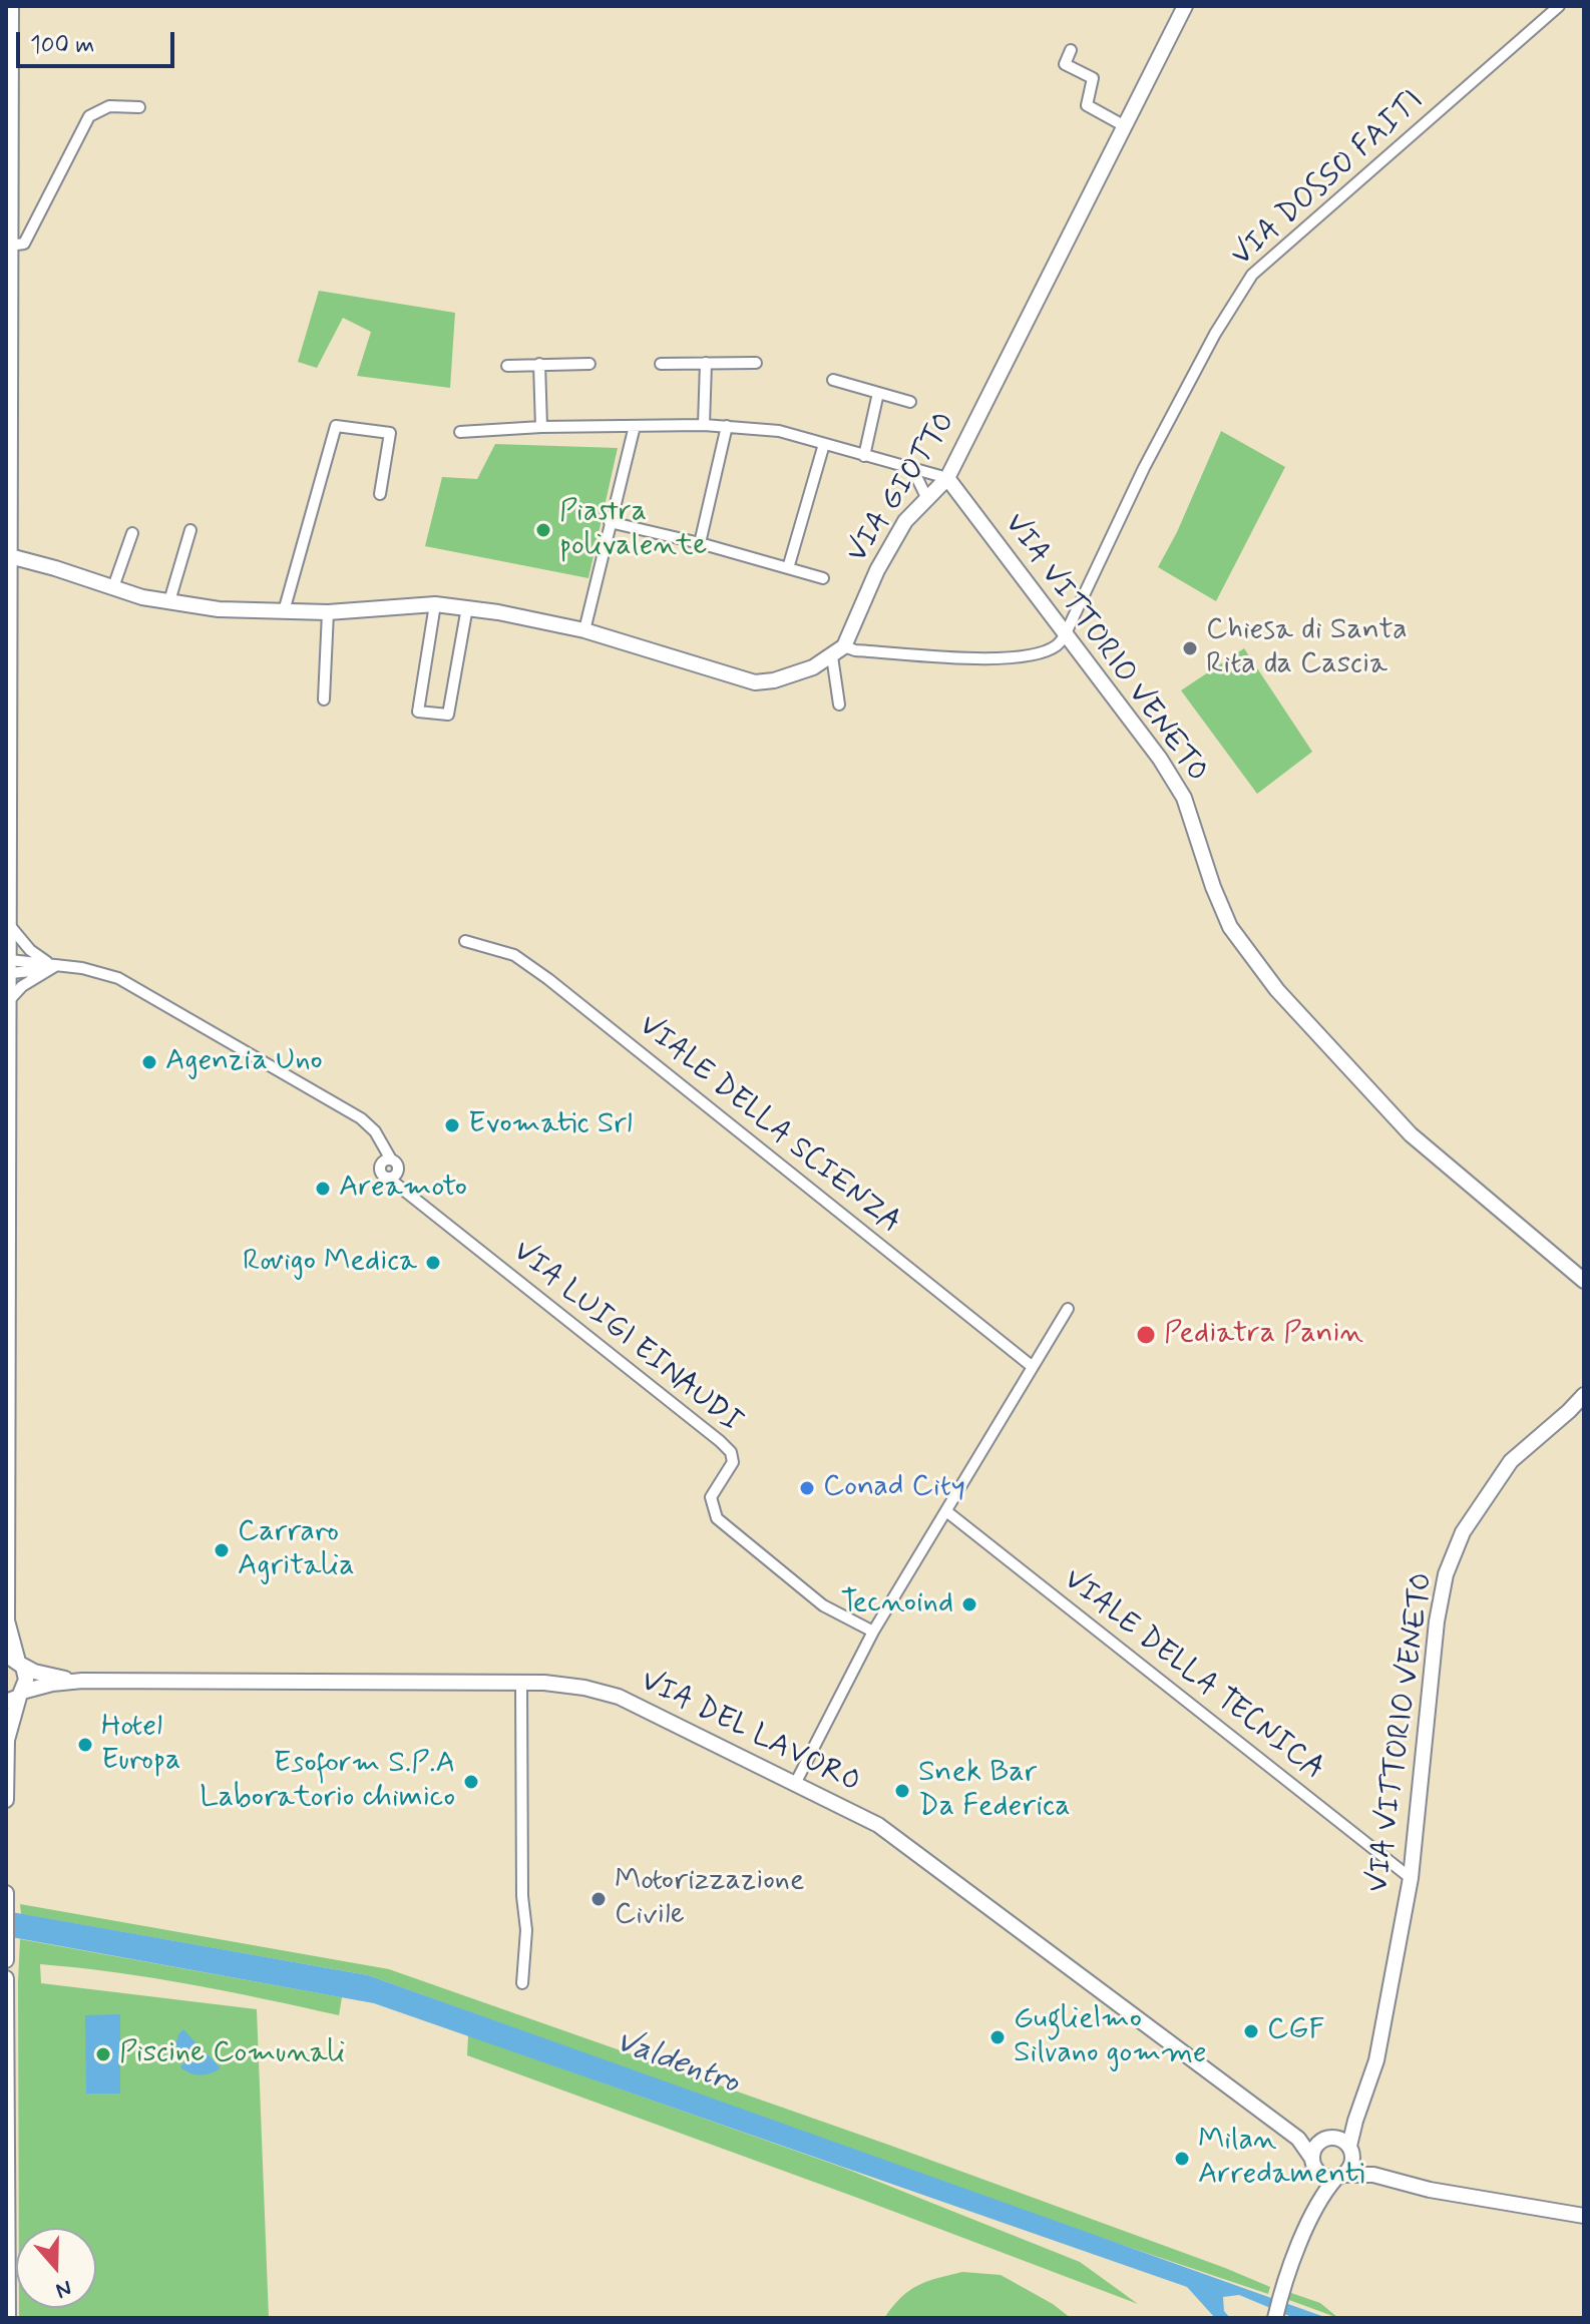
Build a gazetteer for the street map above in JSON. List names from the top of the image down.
{
  "streets": {
    "main road": ["VIA GIOTTO", "VIA VITTORIO VENETO", "VIA DEL LAVORO"],
    "street": [
      "VIA DOSSO FAITI",
      "VIALE DELLA SCIENZA",
      "VIA LUIGI EINAUDI",
      "VIALE DELLA TECNICA"
    ]
  },
  "crossings": [
    ["VIA DOSSO FAITI", "VIA VITTORIO VENETO"],
    ["VIA GIOTTO", "VIA VITTORIO VENETO"],
    ["VIA VITTORIO VENETO", "VIALE DELLA TECNICA"],
    ["VIA VITTORIO VENETO", "VIA DEL LAVORO"]
  ],
  "water": ["Valdentro"],
  "places": [
    "Piastra polivalente",
    "Chiesa di Santa Rita da Cascia",
    "Agenzia Uno",
    "Evomatic Srl",
    "Areamoto",
    "Rovigo Medica",
    "Pediatra Panin",
    "Conad City",
    "Carraro Agritalia",
    "Tecnoind",
    "Hotel Europa",
    "Esoform S.P.A Laboratorio chimico",
    "Snek Bar Da Federica",
    "Motorizzazione Civile",
    "CGF",
    "Guglielmo Silvano gomme",
    "Piscine Comunali",
    "Milan Arredamenti"
  ],
  "scale_bar": "100 m",
  "north": "bottom"
}
